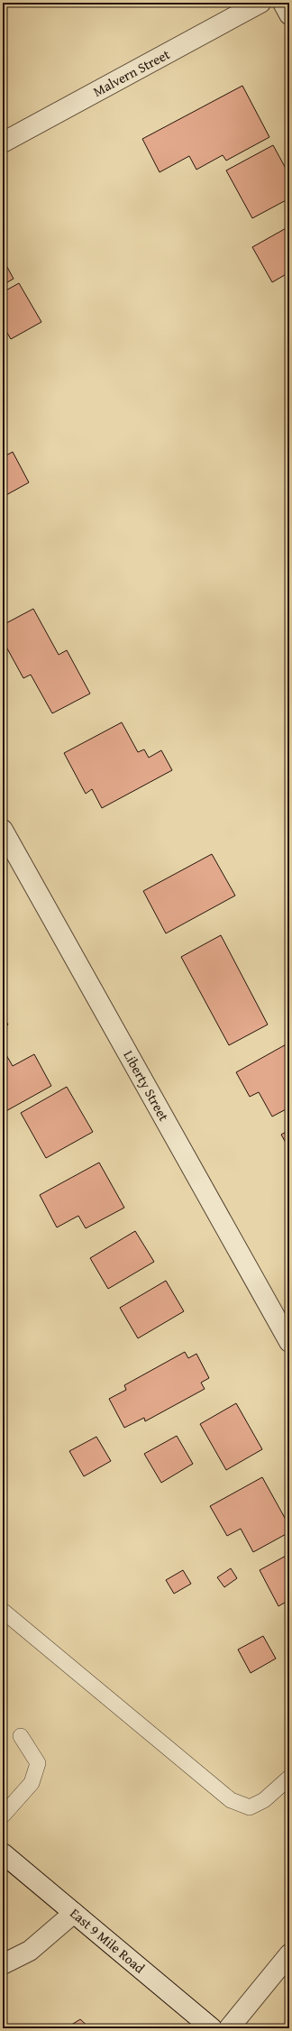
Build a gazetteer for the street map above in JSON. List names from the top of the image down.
{
  "streets": {
    "street": ["Malvern Street", "Liberty Street", "East 9 Mile Road"]
  }
}
